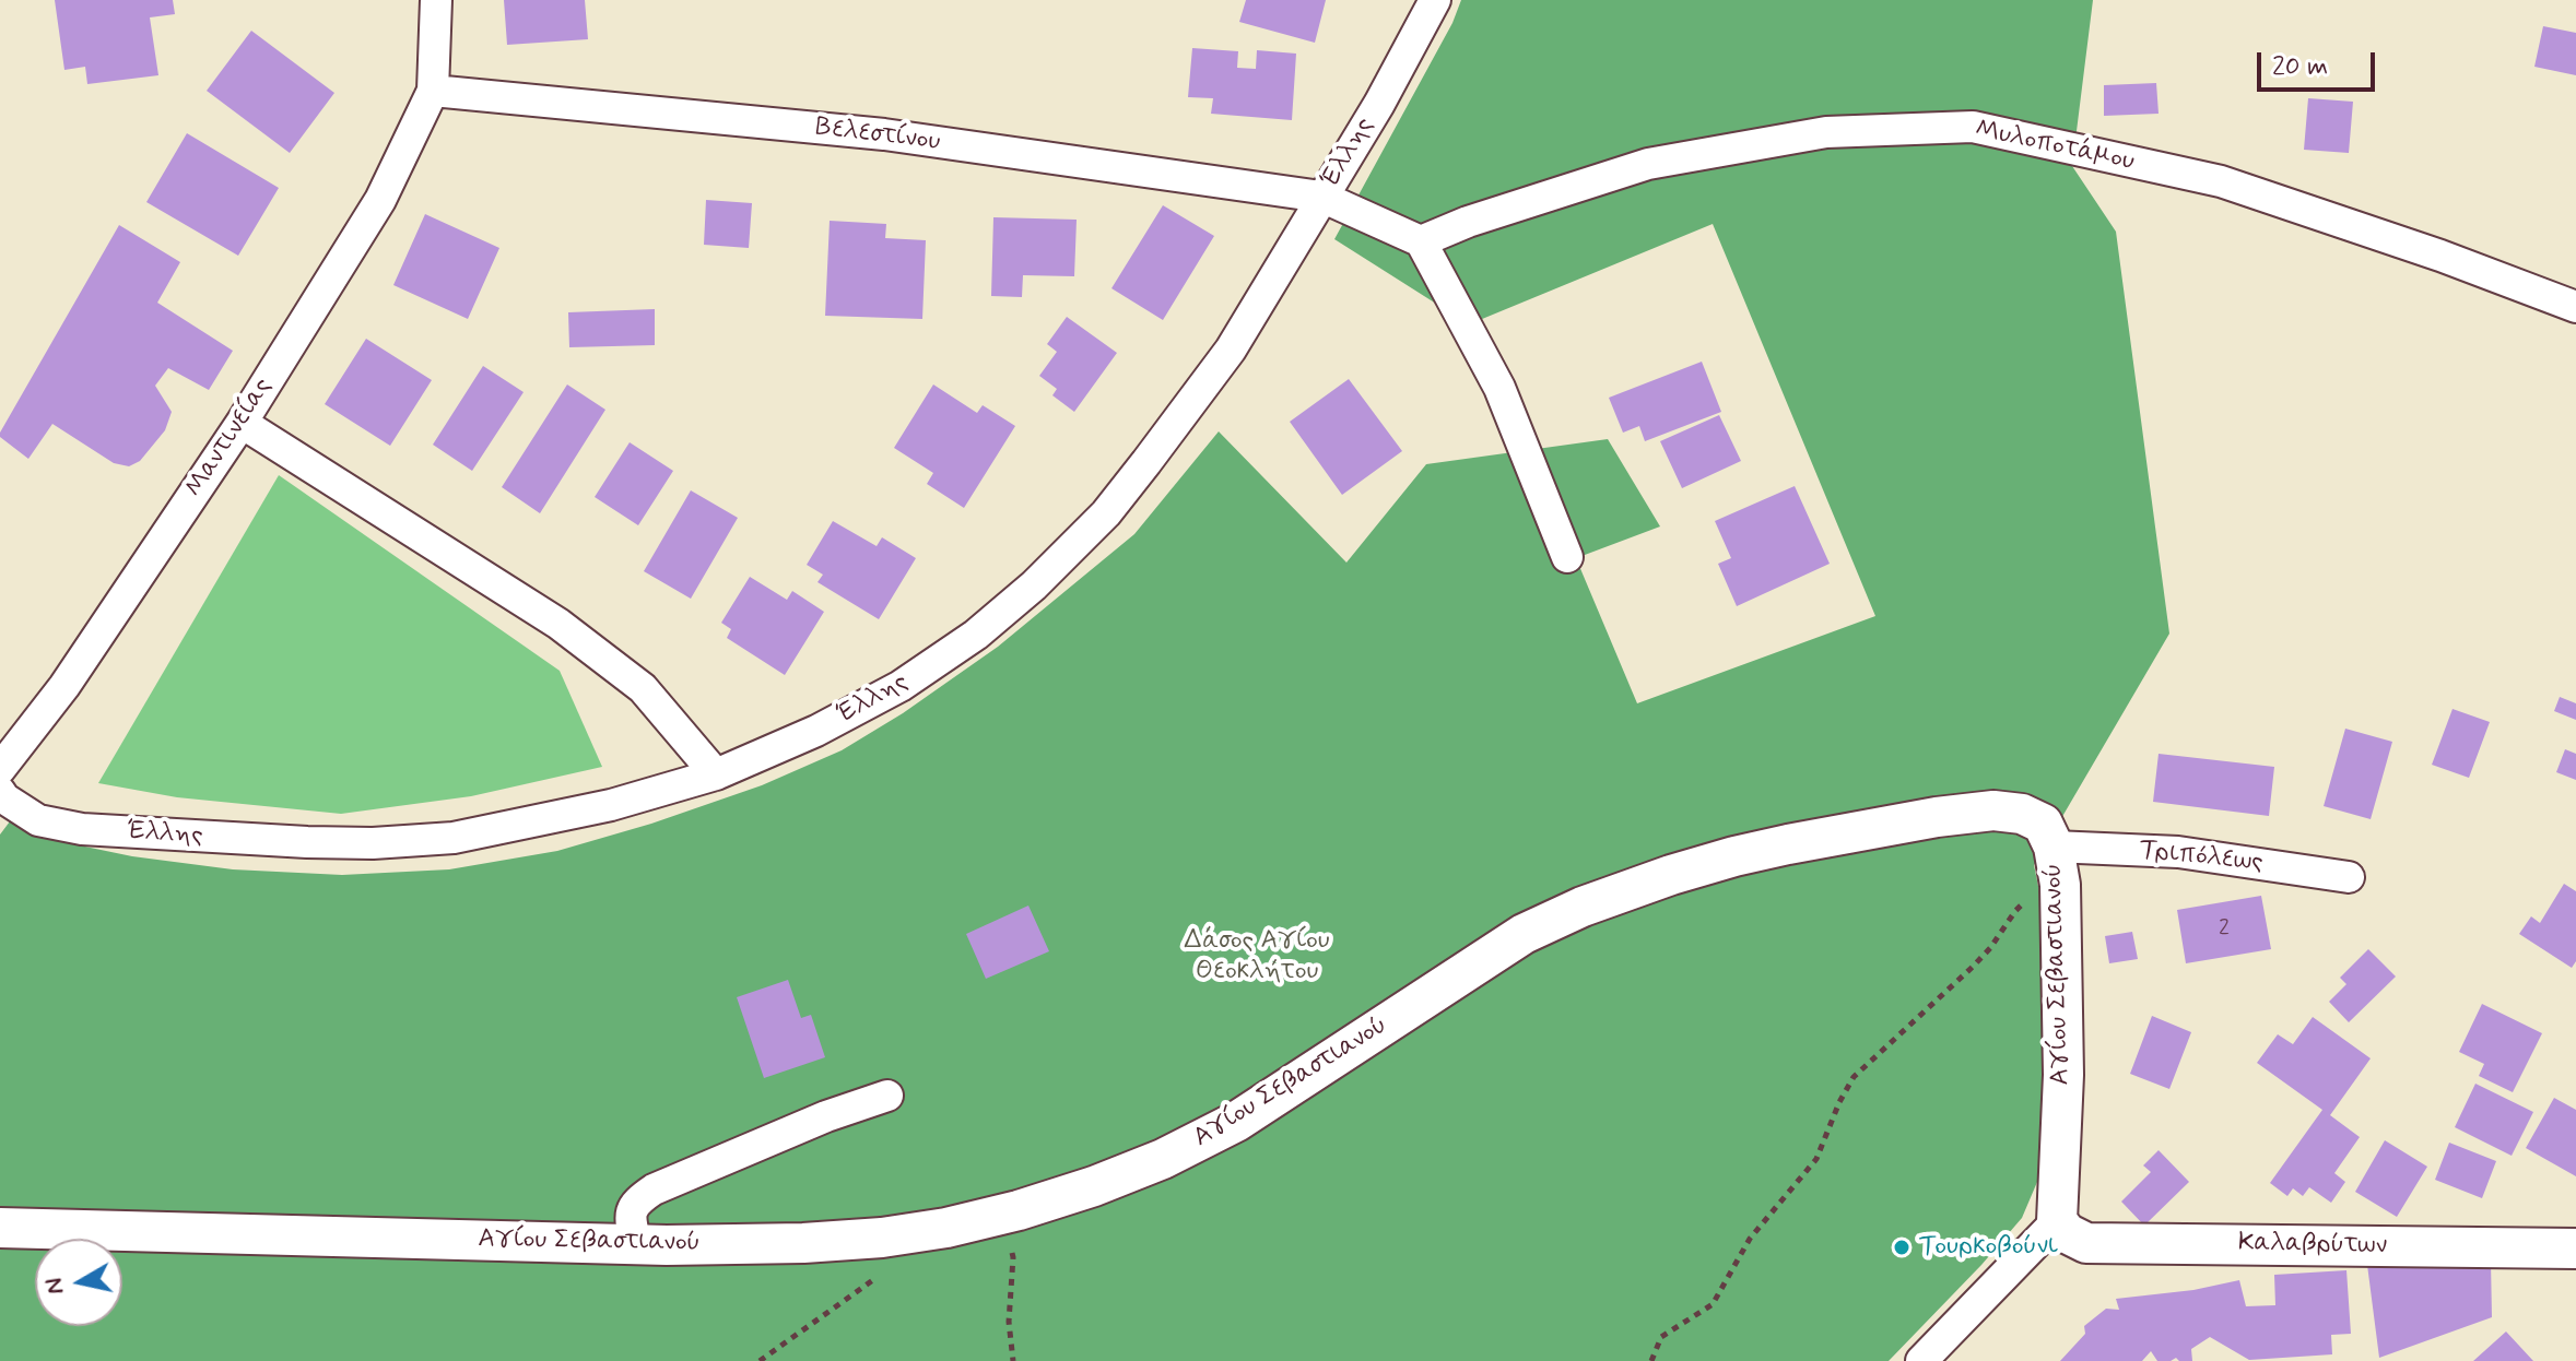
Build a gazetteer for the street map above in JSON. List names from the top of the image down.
{
  "streets": {
    "street": [
      "Βελεστίνου",
      "Μυλοποτάμου",
      "Έλλης",
      "Μαντινείας",
      "Τριπόλεως",
      "Αγίου Σεβαστιανού",
      "Καλαβρύτων"
    ]
  },
  "crossings": [
    ["Βελεστίνου", "Μυλοποτάμου"],
    ["Βελεστίνου", "Έλλης"],
    ["Βελεστίνου", "Μαντινείας"],
    ["Τριπόλεως", "Αγίου Σεβαστιανού"],
    ["Αγίου Σεβαστιανού", "Καλαβρύτων"]
  ],
  "parks": ["Δάσος Αγίου Θεοκλήτου"],
  "places": ["Τουρκοβούνι"],
  "house_numbers": ["2"],
  "scale_bar": "20 m",
  "north": "left"
}
